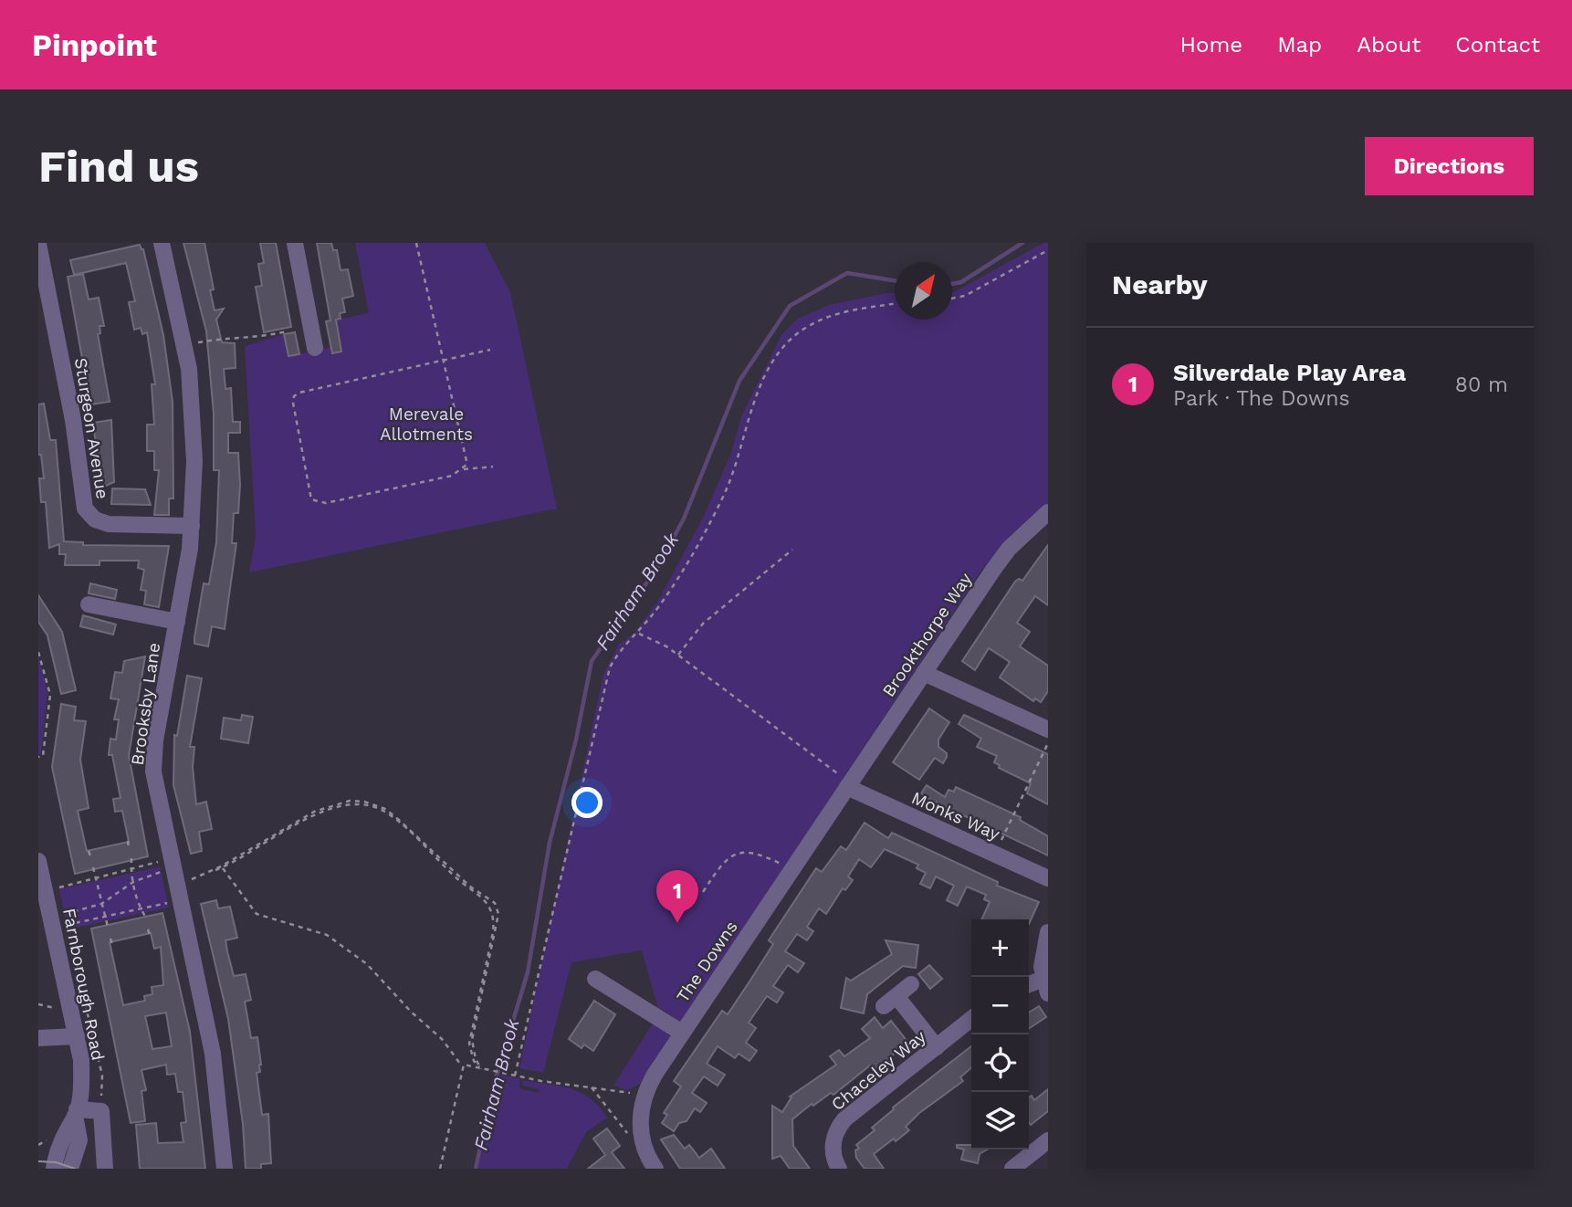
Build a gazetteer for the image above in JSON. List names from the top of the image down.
{
  "streets": {
    "street": [
      "Sturgeon Avenue",
      "Brookthorpe Way",
      "Brooksby Lane",
      "Monks Way",
      "The Downs",
      "Farnborough Road",
      "Chaceley Way"
    ]
  },
  "crossings": [
    ["Sturgeon Avenue", "Brooksby Lane"],
    ["Brookthorpe Way", "Monks Way"],
    ["Brookthorpe Way", "The Downs"],
    ["Monks Way", "The Downs"]
  ],
  "water": ["Fairham Brook"],
  "parks": ["Merevale Allotments"],
  "north": "top right",
  "page": {
    "header": "Pinpoint",
    "nav": [
      "Home",
      "Map",
      "About",
      "Contact"
    ],
    "buttons": "Directions",
    "title": "Find us",
    "heading": "Nearby",
    "list": [
      {
        "mark": "1",
        "name": "Silverdale Play Area",
        "note": "Park · The Downs",
        "value": "80 m"
      }
    ],
    "pins": "1",
    "map_buttons": ["+", "−"]
  }
}
